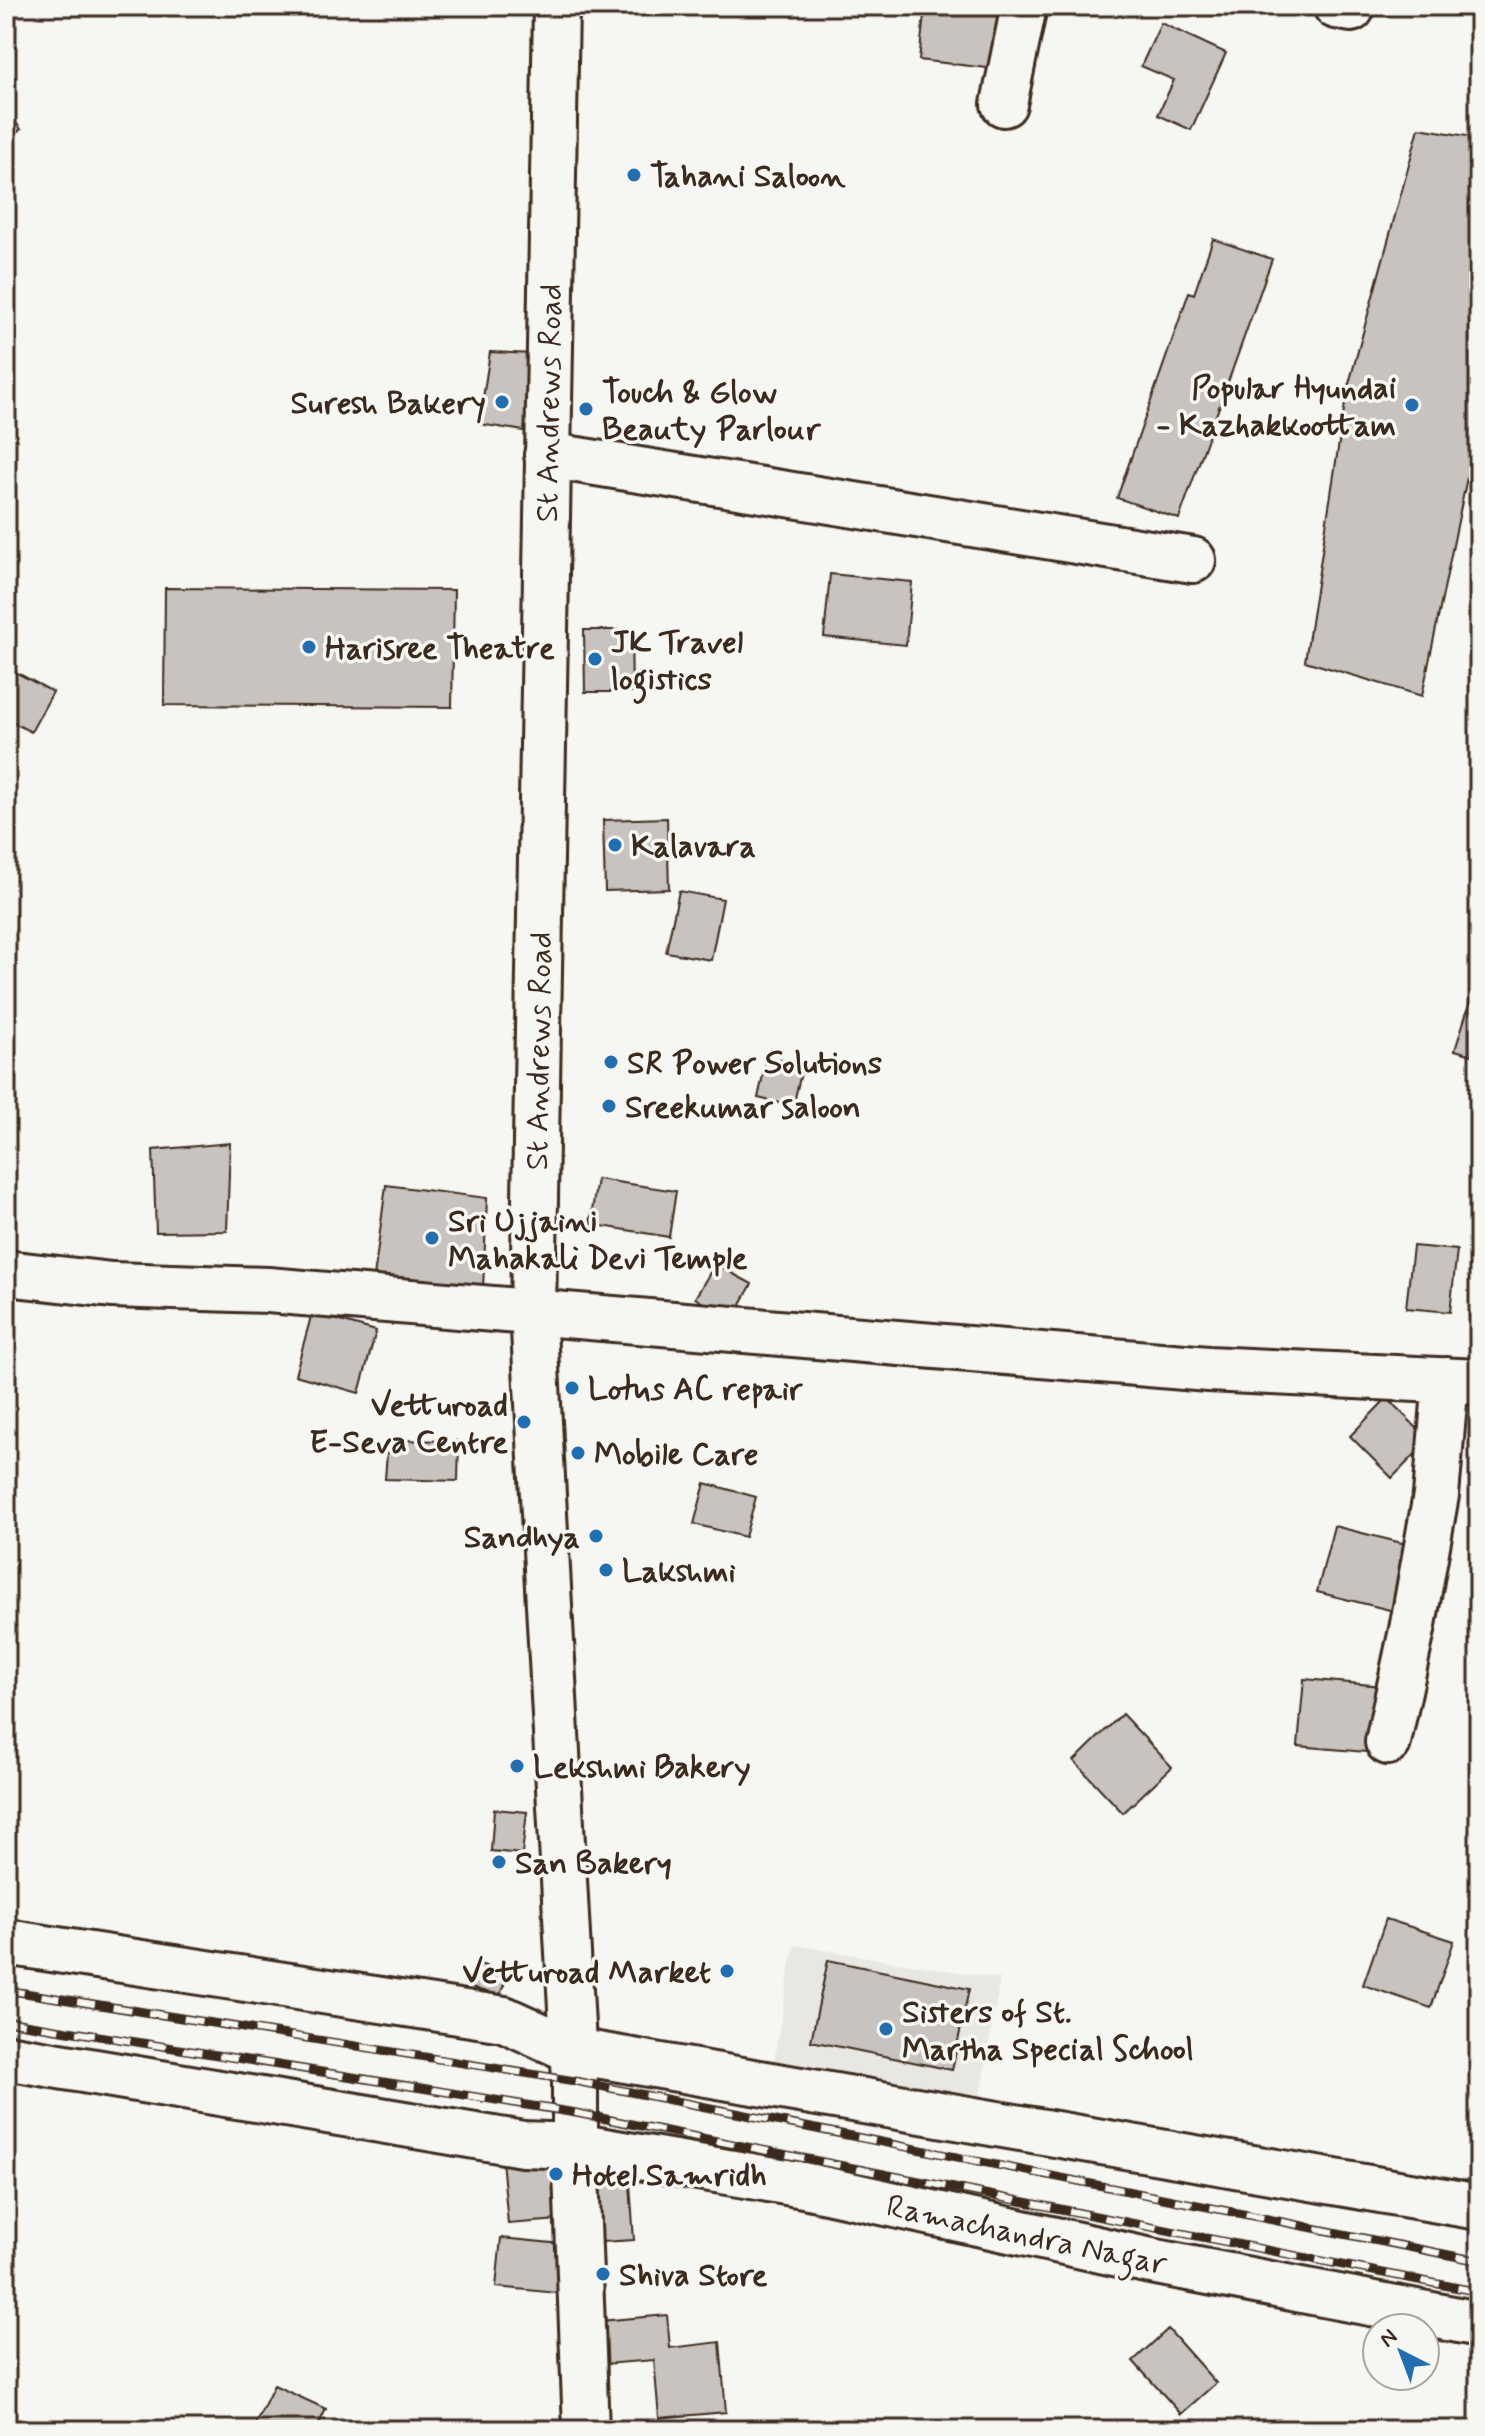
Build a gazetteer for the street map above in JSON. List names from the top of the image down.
{
  "streets": {
    "street": ["St Andrews Road", "Ramachandra Nagar"]
  },
  "crossings": [
    ["St Andrews Road", "Ramachandra Nagar"]
  ],
  "places": [
    "Tahani Saloon",
    "Suresh Bakery",
    "Popular Hyundai - Kazhakkoottam",
    "Touch & Glow Beauty Parlour",
    "Harisree Theatre",
    "JK Travel logistics",
    "Kalavara",
    "SR Power Solutions",
    "Sreekumar saloon",
    "Sri Ujjaini Mahakali Devi Temple",
    "Lotus AC repair",
    "Vetturoad E-Seva Centre",
    "Mobile Care",
    "Sandhya",
    "Lakshmi",
    "Lekshmi Bakery",
    "San Bakery",
    "Vetturoad Market",
    "Sisters of St. Martha Special School",
    "Hotel Samridh",
    "Shiva Store"
  ],
  "north": "top left"
}
